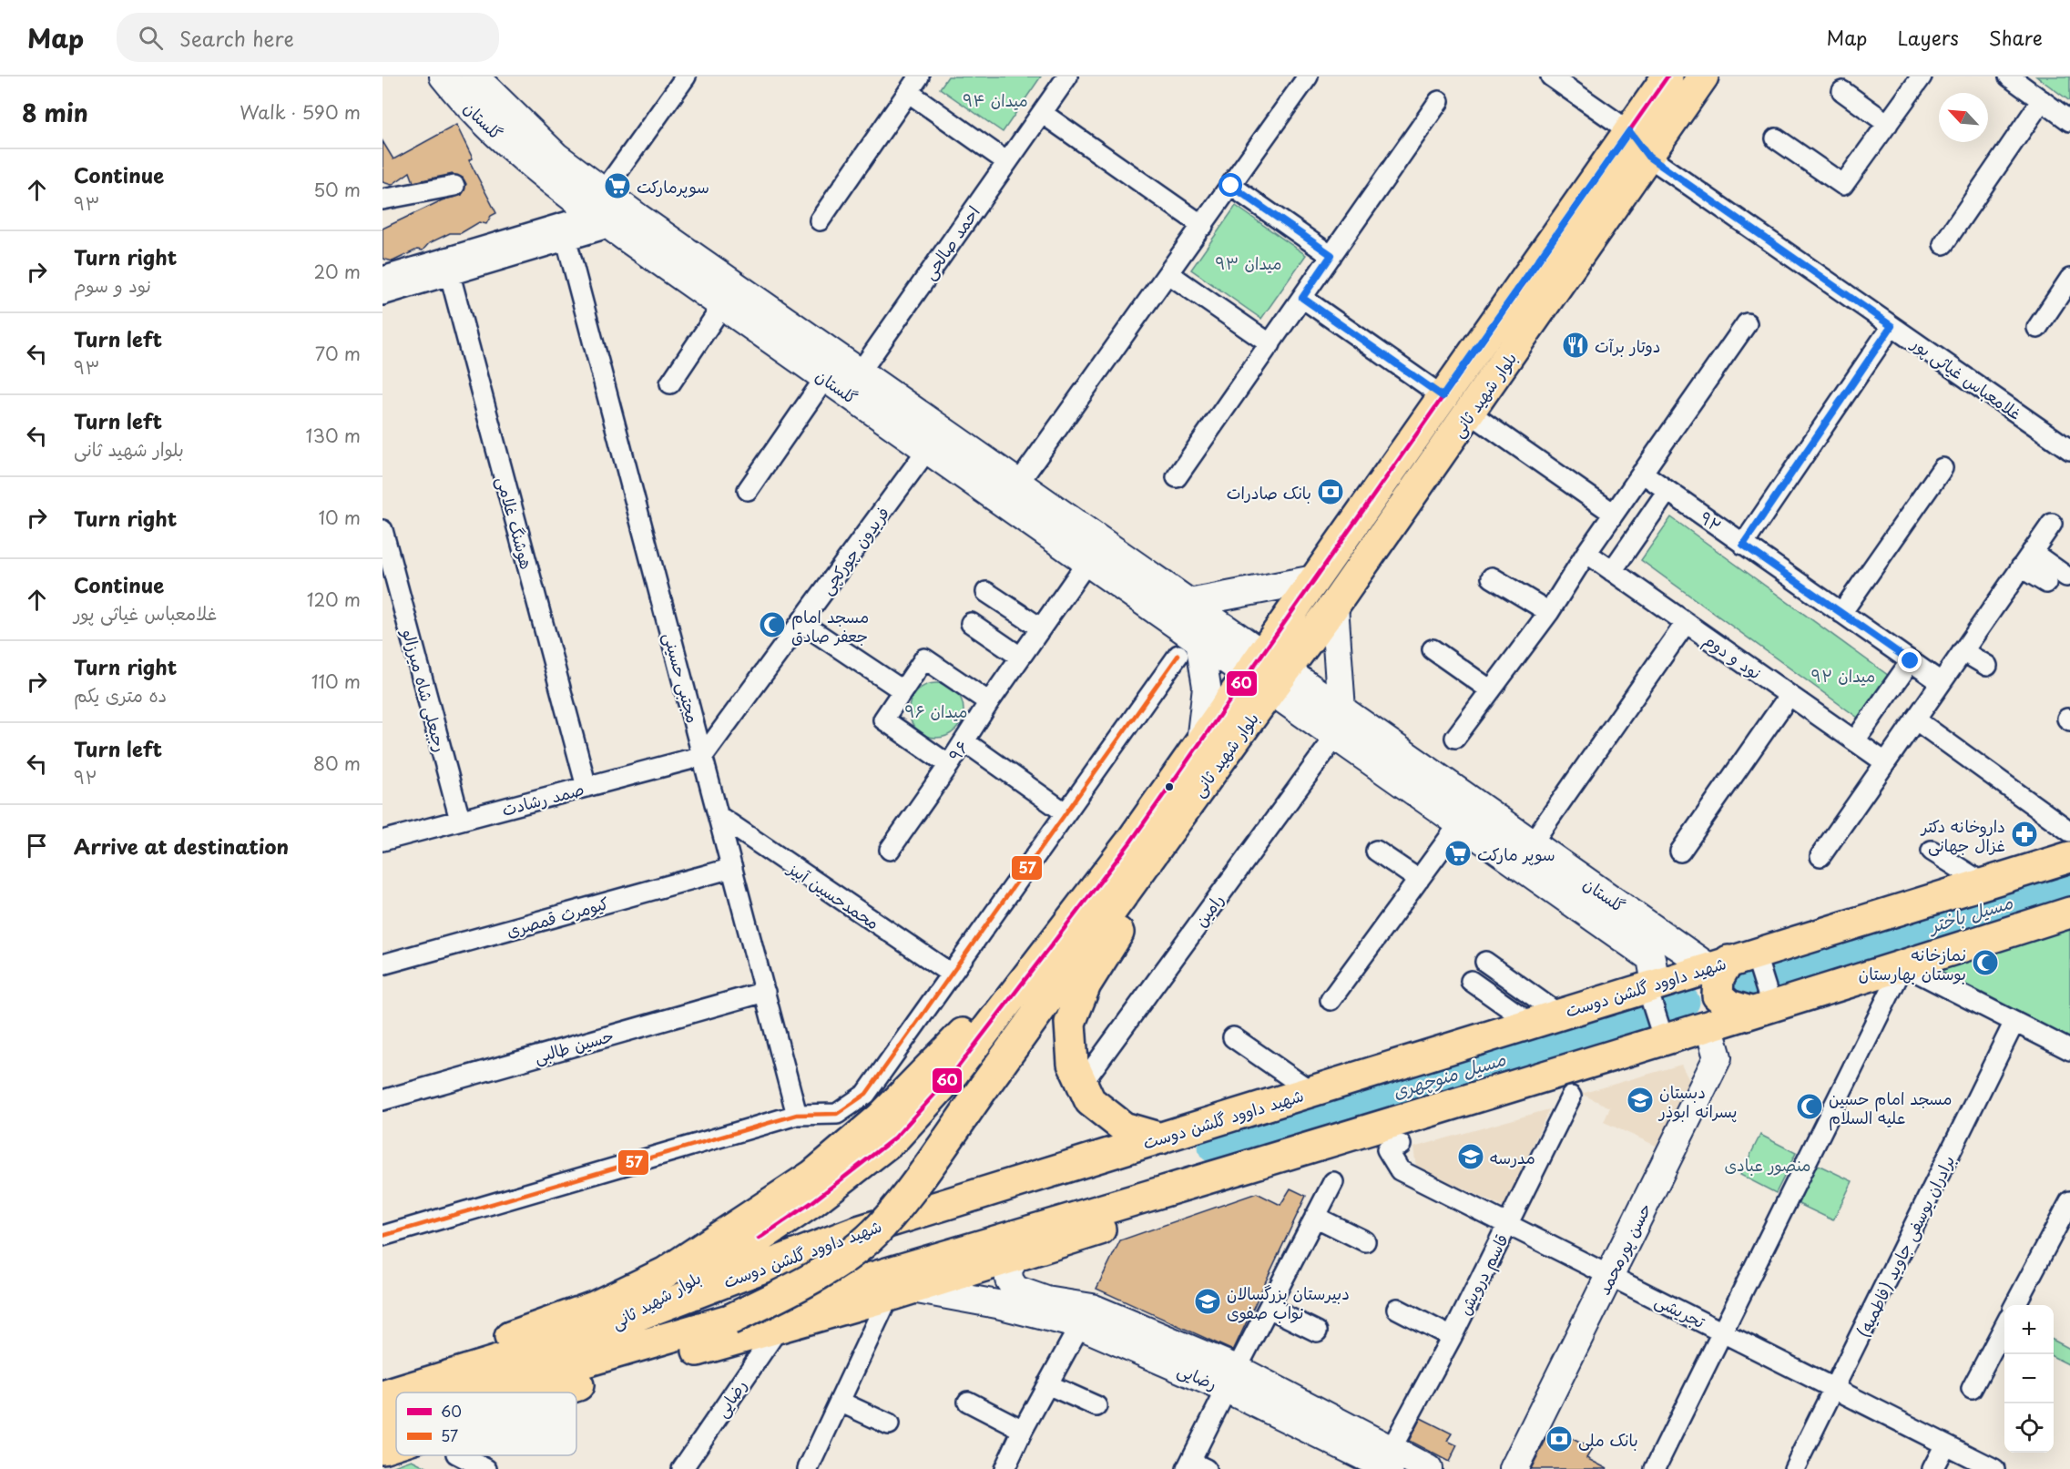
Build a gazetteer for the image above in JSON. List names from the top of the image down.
{
  "streets": {
    "main road": [
      "گلستان",
      "بلوار شهید ثانی",
      "شهید داوود گلشن دوست",
      "حسن پورمحمد",
      "رضایی"
    ],
    "street": [
      "احمد صالحی",
      "غلامعباس غیاثی پور",
      "۹۲",
      "هوشنگ غلامی",
      "فریدون چورکچی",
      "نود و دوم",
      "مجتبی حسینی",
      "رجبعلی شاه میرزالو",
      "۹۶",
      "صمد رشادت",
      "محمدحسین آبیز",
      "رامین",
      "کیومرث قمصری",
      "حسین طالبی",
      "برادران یوسفی جاوید (فاطمیه)",
      "قاسم درویش",
      "تجریشی"
    ]
  },
  "crossings": [
    ["گلستان", "احمد صالحی"],
    ["گلستان", "بلوار شهید ثانی"],
    ["گلستان", "فریدون چورکچی"],
    ["گلستان", "رامین"],
    ["گلستان", "شهید داوود گلشن دوست"],
    ["غلامعباس غیاثی پور", "بلوار شهید ثانی"],
    ["بلوار شهید ثانی", "شهید داوود گلشن دوست"],
    ["هوشنگ غلامی", "صمد رشادت"],
    ["فریدون چورکچی", "مجتبی حسینی"],
    ["فریدون چورکچی", "صمد رشادت"],
    ["مجتبی حسینی", "صمد رشادت"],
    ["مجتبی حسینی", "محمدحسین آبیز"],
    ["مجتبی حسینی", "کیومرث قمصری"],
    ["مجتبی حسینی", "حسین طالبی"],
    ["رجبعلی شاه میرزالو", "صمد رشادت"],
    ["برادران یوسفی جاوید (فاطمیه)", "تجریشی"],
    ["حسن پورمحمد", "تجریشی"],
    ["قاسم درویش", "تجریشی"],
    ["قاسم درویش", "رضایی"]
  ],
  "water": ["مسیل باختر", "مسیل منوچهری"],
  "parks": [
    "میدان ۹۴",
    "میدان ۹۳",
    "میدان ۹۲",
    "میدان ۹۶",
    "منصور عبادی"
  ],
  "places": {
    "supermarket": ["سوپرمارکت", "سوپر مارکت"],
    "restaurant": ["دوتار برآت"],
    "bank": ["بانک صادرات", "بانک ملی"],
    "mosque": ["مسجد امام جعفر صادق", "نمازخانه بوستان بهارستان", "مسجد امام حسین علیه السلام"],
    "pharmacy": ["داروخانه دکتر غزال جهانی"],
    "school or university": ["دبستان پسرانه ابوذر", "مدرسه", "دبیرستان بزرگسالان نواب صفوی"]
  },
  "lines": ["transit line 60", "transit line 57"],
  "legend": ["60", "57"],
  "north": "top left",
  "page": {
    "header": "Map",
    "search": "Search here",
    "nav": ["Map", "Layers", "Share"],
    "heading": ["8 min", "Walk · 590 m"],
    "list": [
      ["Continue", "۹۳", "50 m"],
      ["Turn right", "نود و سوم", "20 m"],
      ["Turn left", "۹۳", "70 m"],
      ["Turn left", "بلوار شهید ثانی", "130 m"],
      ["Turn right", "10 m"],
      ["Continue", "غلامعباس غیاثی پور", "120 m"],
      ["Turn right", "ده متری یکم", "110 m"],
      ["Turn left", "۹۲", "80 m"],
      "Arrive at destination"
    ],
    "map_buttons": ["+", "−"]
  }
}
